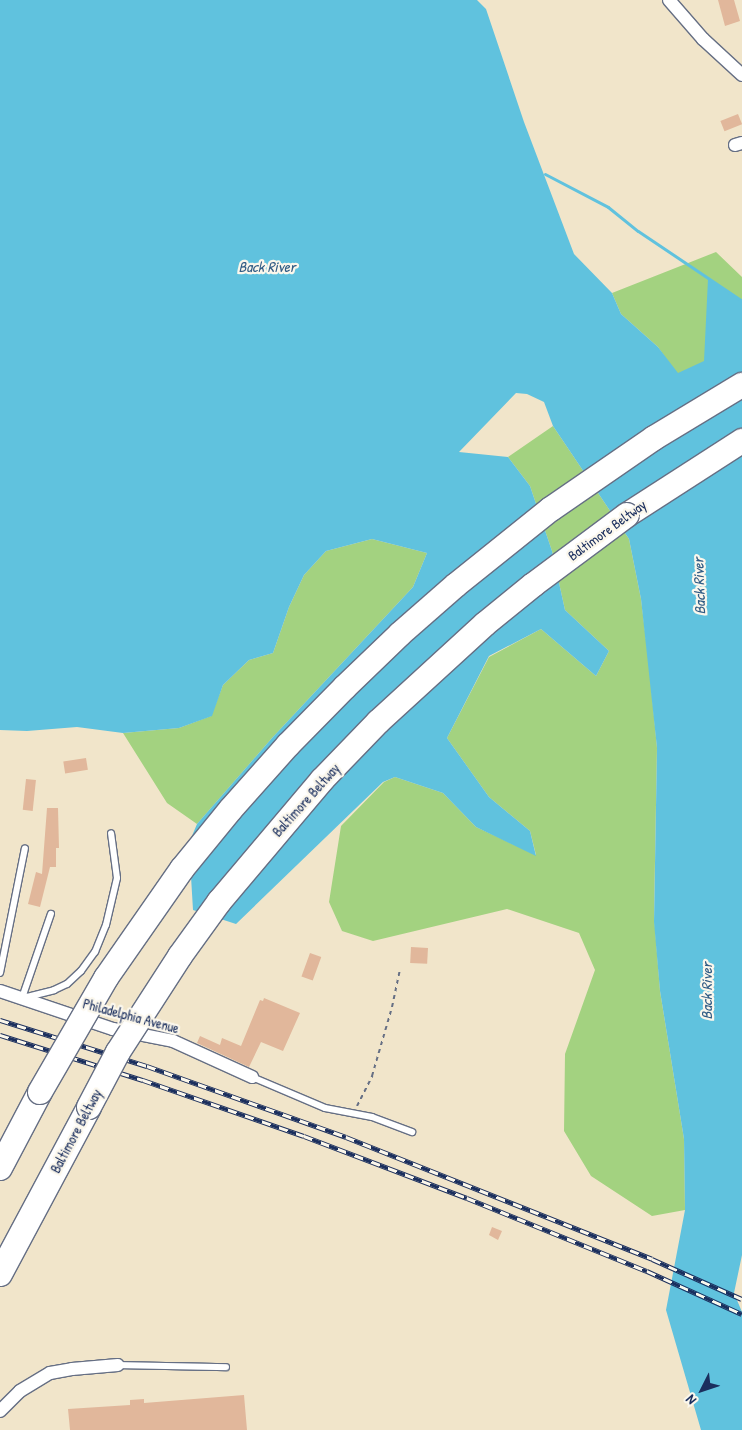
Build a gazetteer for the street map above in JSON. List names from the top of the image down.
{
  "streets": {
    "highway": ["Baltimore Beltway"],
    "street": ["Philadelphia Avenue"]
  },
  "water": ["Back River"],
  "north": "bottom left"
}
